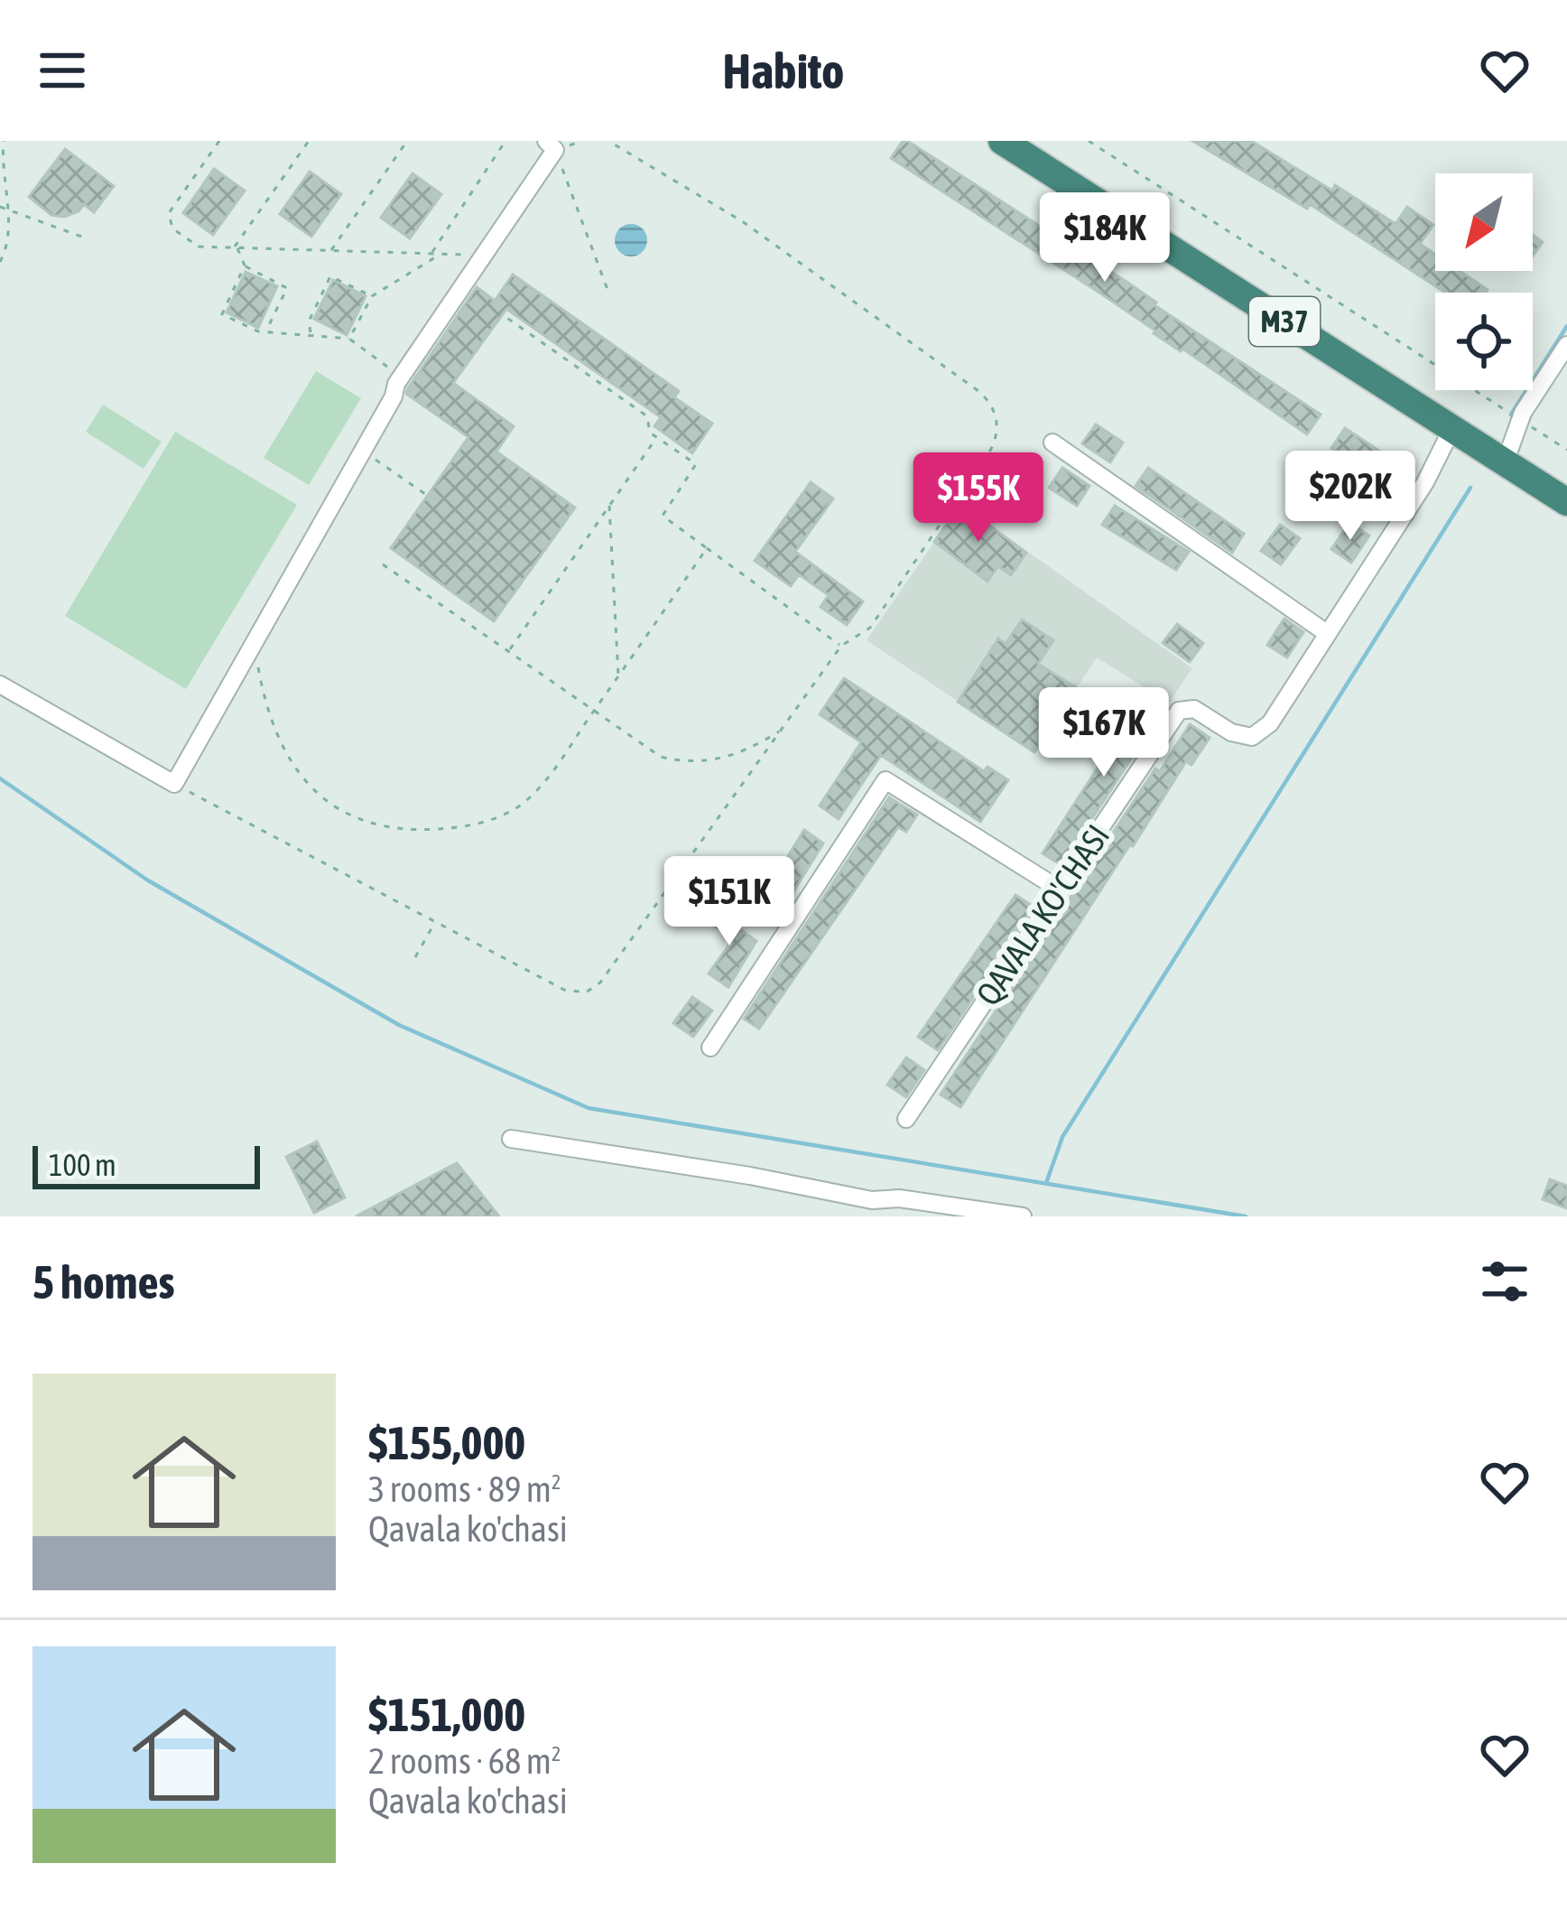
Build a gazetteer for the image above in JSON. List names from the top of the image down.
{
  "streets": {
    "highway": ["M37"],
    "street": ["QAVALA KO'CHASI"]
  },
  "scale_bar": "100 m",
  "north": "bottom left",
  "page": {
    "header": "Habito",
    "price": [
      "$184K",
      "$202K",
      "$155K",
      "$167K",
      "$151K"
    ],
    "scale": "100 m",
    "heading": "5 homes",
    "list": [
      {
        "name": "$155,000",
        "note": "3 rooms · 89 m² · Qavala ko'chasi"
      },
      {
        "name": "$151,000",
        "note": "2 rooms · 68 m² · Qavala ko'chasi"
      }
    ]
  }
}
